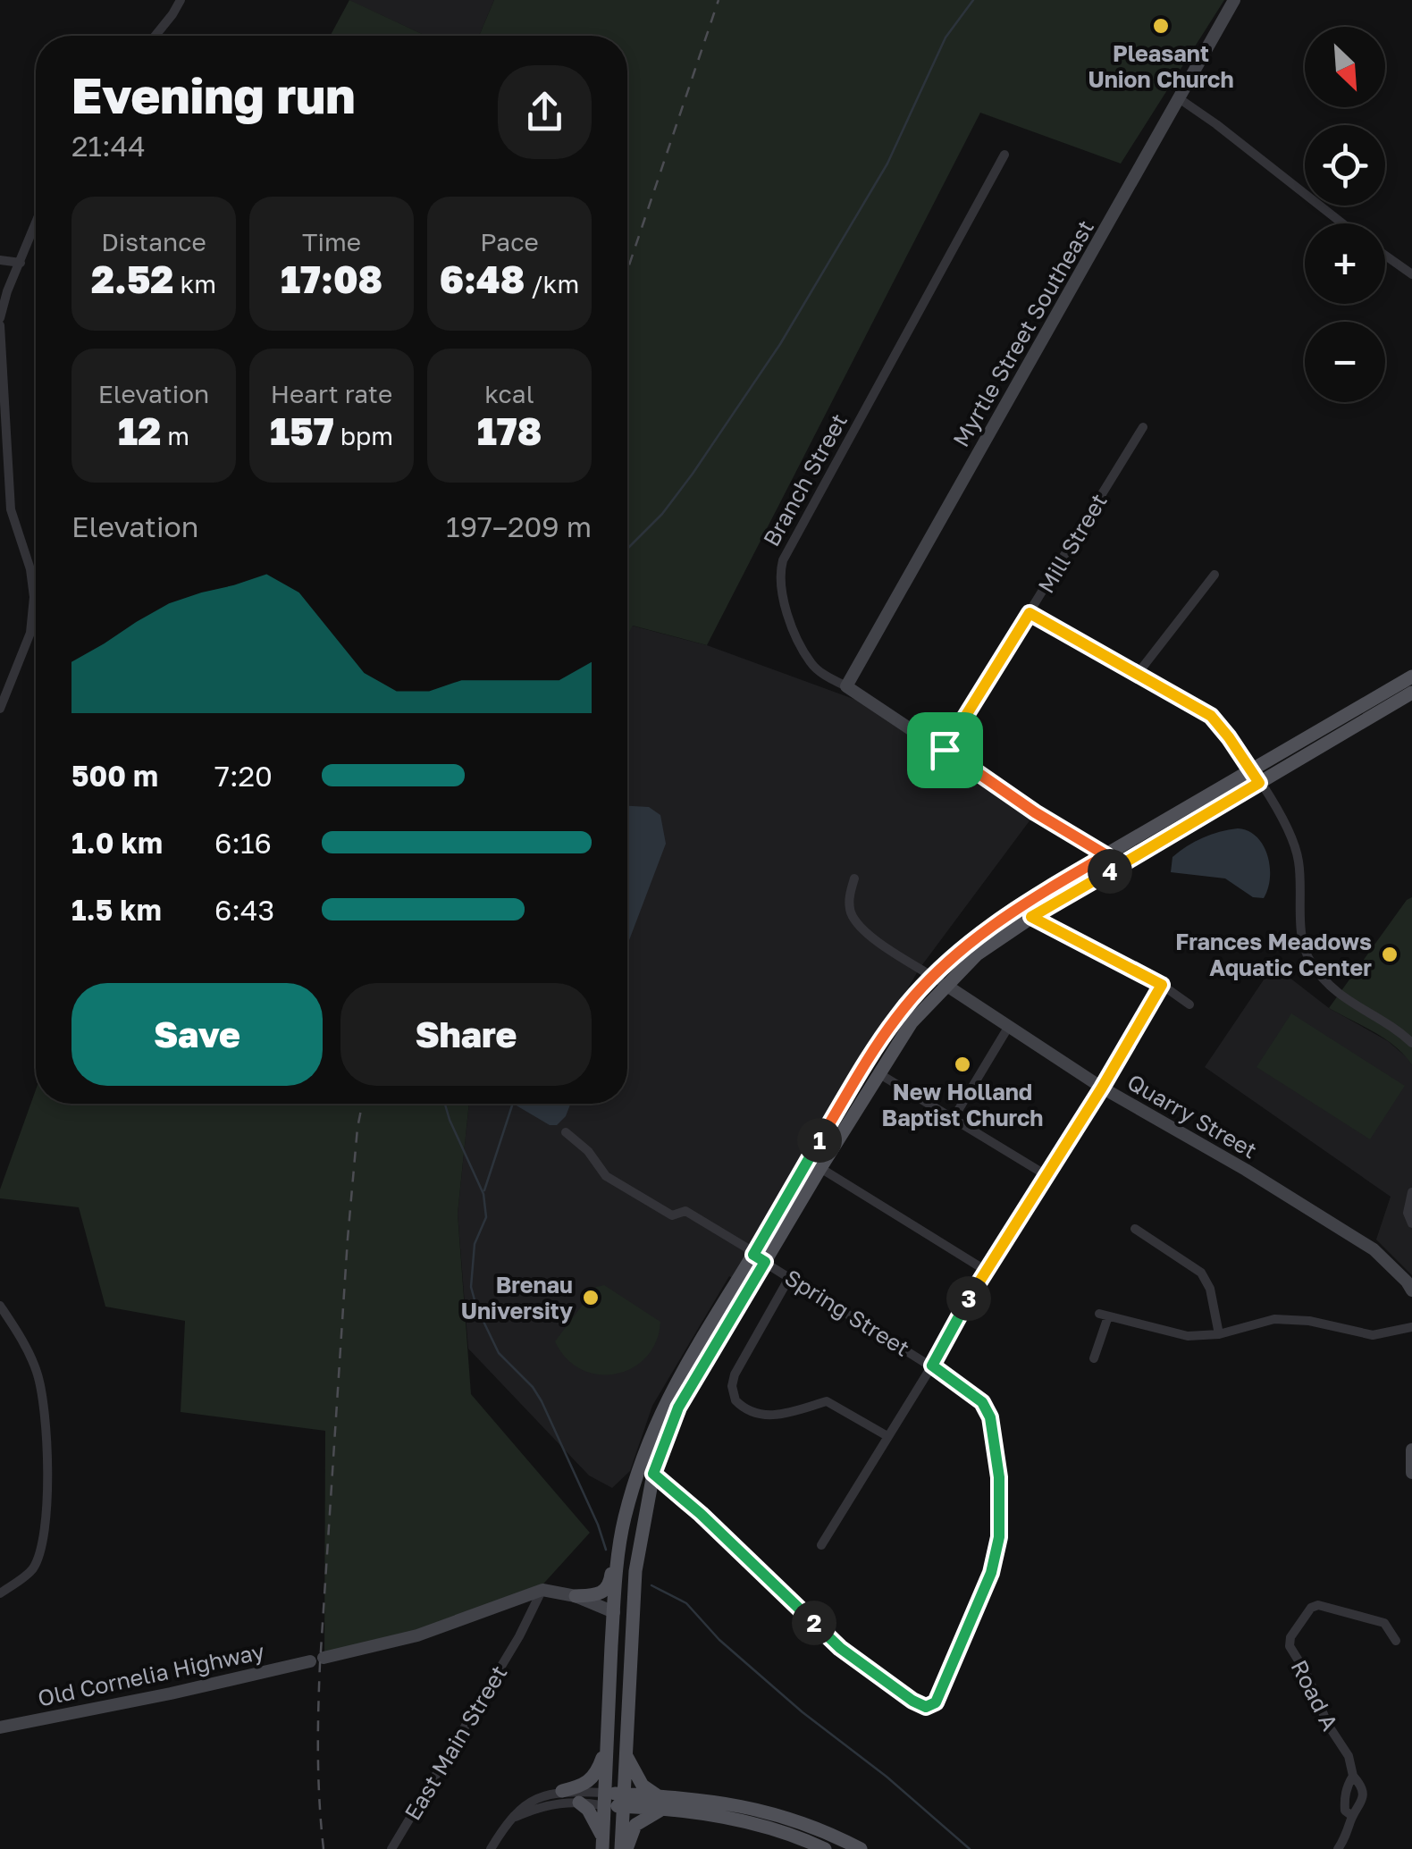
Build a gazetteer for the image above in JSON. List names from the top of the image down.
{
  "streets": {
    "street": [
      "Myrtle Street Southeast",
      "Branch Street",
      "Mill Street",
      "Quarry Street",
      "Spring Street",
      "Old Cornelia Highway",
      "Road A",
      "East Main Street"
    ]
  },
  "crossings": [
    ["Myrtle Street Southeast", "Branch Street"],
    ["Branch Street", "Mill Street"],
    ["Old Cornelia Highway", "East Main Street"]
  ],
  "places": [
    "Pleasant Union Church",
    "Frances Meadows Aquatic Center",
    "New Holland Baptist Church",
    "Brenau University"
  ],
  "north": "bottom right",
  "page": {
    "map_buttons": ["+", "−"],
    "heading": ["Evening run", "21:44"],
    "stats": [
      ["Distance", "2.52 km"],
      ["Time", "17:08"],
      ["Pace", "6:48 /km"],
      ["Elevation", "12 m"],
      ["Heart rate", "157 bpm"],
      ["kcal", "178"]
    ],
    "chart": ["Elevation", "197–209 m"],
    "list": [
      {
        "name": "500 m",
        "note": "7:20"
      },
      {
        "name": "1.0 km",
        "note": "6:16"
      },
      {
        "name": "1.5 km",
        "note": "6:43"
      }
    ],
    "pins": [
      "4",
      "1",
      "3",
      "2"
    ],
    "buttons": ["Save", "Share"]
  }
}
